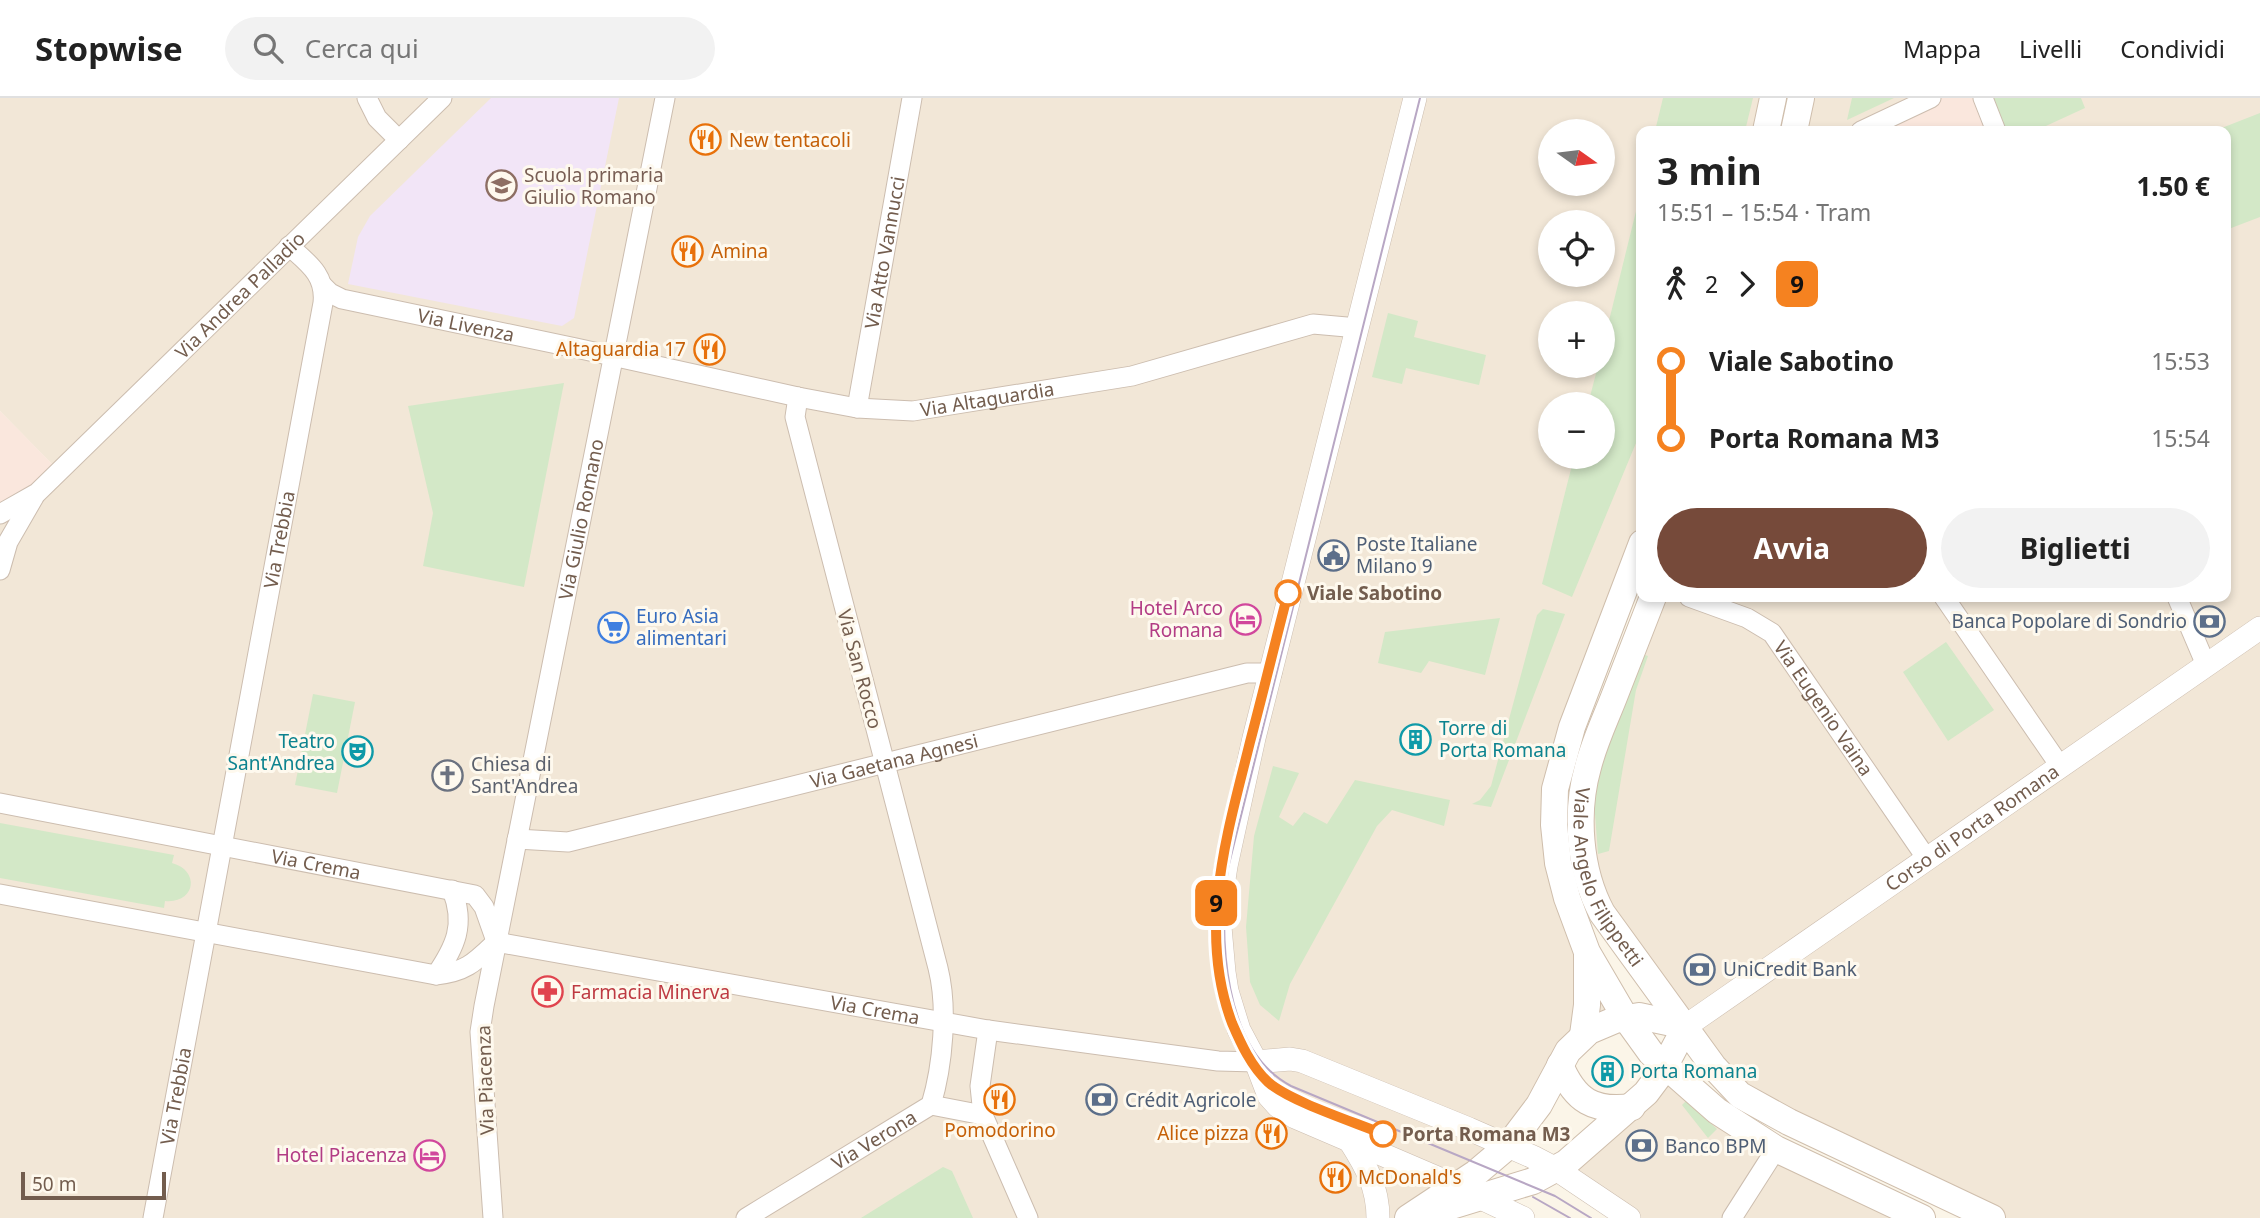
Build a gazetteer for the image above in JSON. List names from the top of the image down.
{
  "streets": {
    "main road": ["Viale Angelo Filippetti"],
    "street": [
      "Via Atto Vannucci",
      "Via Andrea Palladio",
      "Via Livenza",
      "Via Altaguardia",
      "Via Giulio Romano",
      "Via Trebbia",
      "Via San Rocco",
      "Via Eugenio Vaina",
      "Via Gaetana Agnesi",
      "Corso di Porta Romana",
      "Via Crema",
      "Via Piacenza",
      "Via Verona"
    ]
  },
  "crossings": [
    ["Via Atto Vannucci", "Via Altaguardia"],
    ["Via Livenza", "Via Altaguardia"],
    ["Via Livenza", "Via Giulio Romano"],
    ["Via Livenza", "Via Trebbia"],
    ["Via Altaguardia", "Via Giulio Romano"],
    ["Via Altaguardia", "Via San Rocco"],
    ["Via Giulio Romano", "Via Gaetana Agnesi"],
    ["Via Giulio Romano", "Via Crema"],
    ["Via Giulio Romano", "Via Piacenza"],
    ["Via Trebbia", "Via Crema"],
    ["Via San Rocco", "Via Gaetana Agnesi"],
    ["Via San Rocco", "Via Crema"],
    ["Via San Rocco", "Via Verona"],
    ["Via Eugenio Vaina", "Corso di Porta Romana"],
    ["Corso di Porta Romana", "Viale Angelo Filippetti"],
    ["Via Crema", "Via Piacenza"],
    ["Via Crema", "Via Verona"]
  ],
  "places": {
    "restaurant": [
      "New tentacoli",
      "Amina",
      "Altaguardia 17",
      "Pomodorino",
      "Alice pizza",
      "McDonald's"
    ],
    "school or university": ["Scuola primaria Giulio Romano"],
    "public building": ["Poste Italiane Milano 9"],
    "other": ["Viale Sabotino", "Porta Romana M3"],
    "hotel": ["Hotel Arco Romana", "Hotel Piacenza"],
    "bank": [
      "Banca Popolare di Sondrio",
      "UniCredit Bank",
      "Crédit Agricole",
      "Banco BPM"
    ],
    "supermarket": ["Euro Asia alimentari"],
    "building": ["Torre di Porta Romana", "Porta Romana"],
    "theatre": ["Teatro Sant'Andrea"],
    "church": ["Chiesa di Sant'Andrea"],
    "pharmacy": ["Farmacia Minerva"]
  },
  "lines": ["tram line 9"],
  "scale_bar": "50 m",
  "north": "right",
  "page": {
    "header": "Stopwise",
    "search": "Cerca qui",
    "nav": ["Mappa", "Livelli", "Condividi"],
    "on_map": "9",
    "map_buttons": ["+", "−"],
    "heading": ["3 min", "15:51 – 15:54 · Tram", "1.50 €"],
    "legs": ["2", "9"],
    "list": [
      {
        "name": "Viale Sabotino",
        "value": "15:53"
      },
      {
        "name": "Porta Romana M3",
        "value": "15:54"
      }
    ],
    "buttons": ["Avvia", "Biglietti"],
    "scale": "50 m"
  }
}
